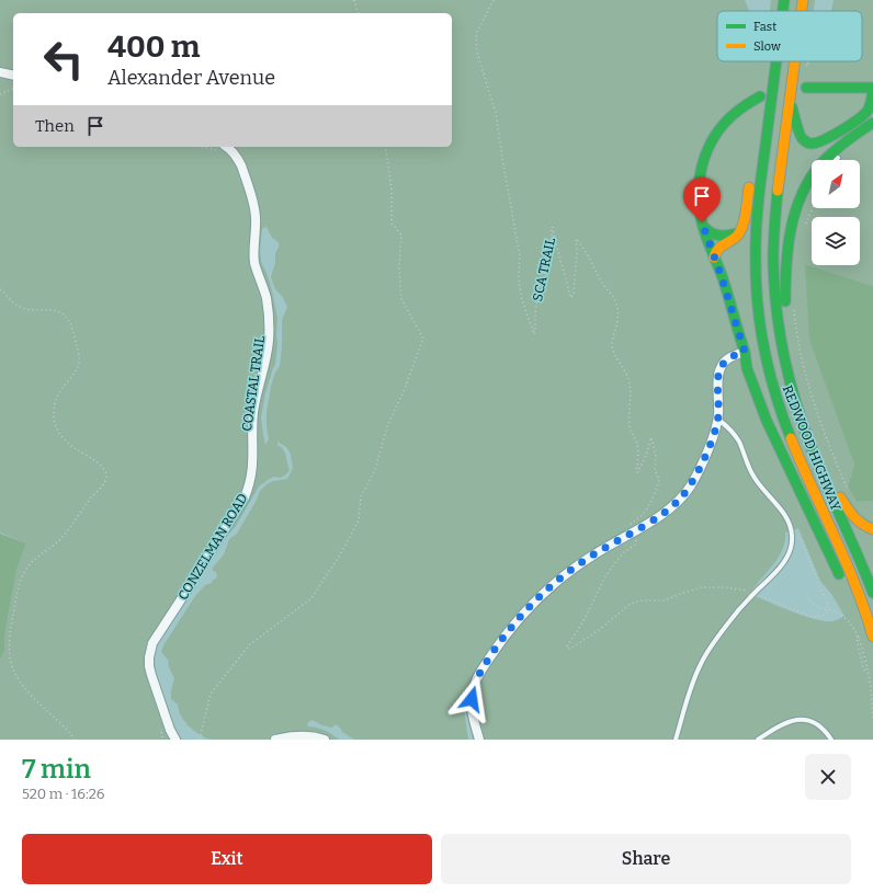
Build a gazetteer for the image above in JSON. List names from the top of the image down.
{
  "streets": {
    "main road": ["REDWOOD HIGHWAY"],
    "street": ["CONZELMAN ROAD"],
    "path": ["SCA TRAIL"]
  },
  "legend": ["Fast", "Slow"],
  "north": "top right",
  "page": {
    "turn": ["400 m", "Alexander Avenue"],
    "then": "Then",
    "heading": ["7 min", "520 m · 16:26"],
    "buttons": ["Exit", "Share"]
  }
}
